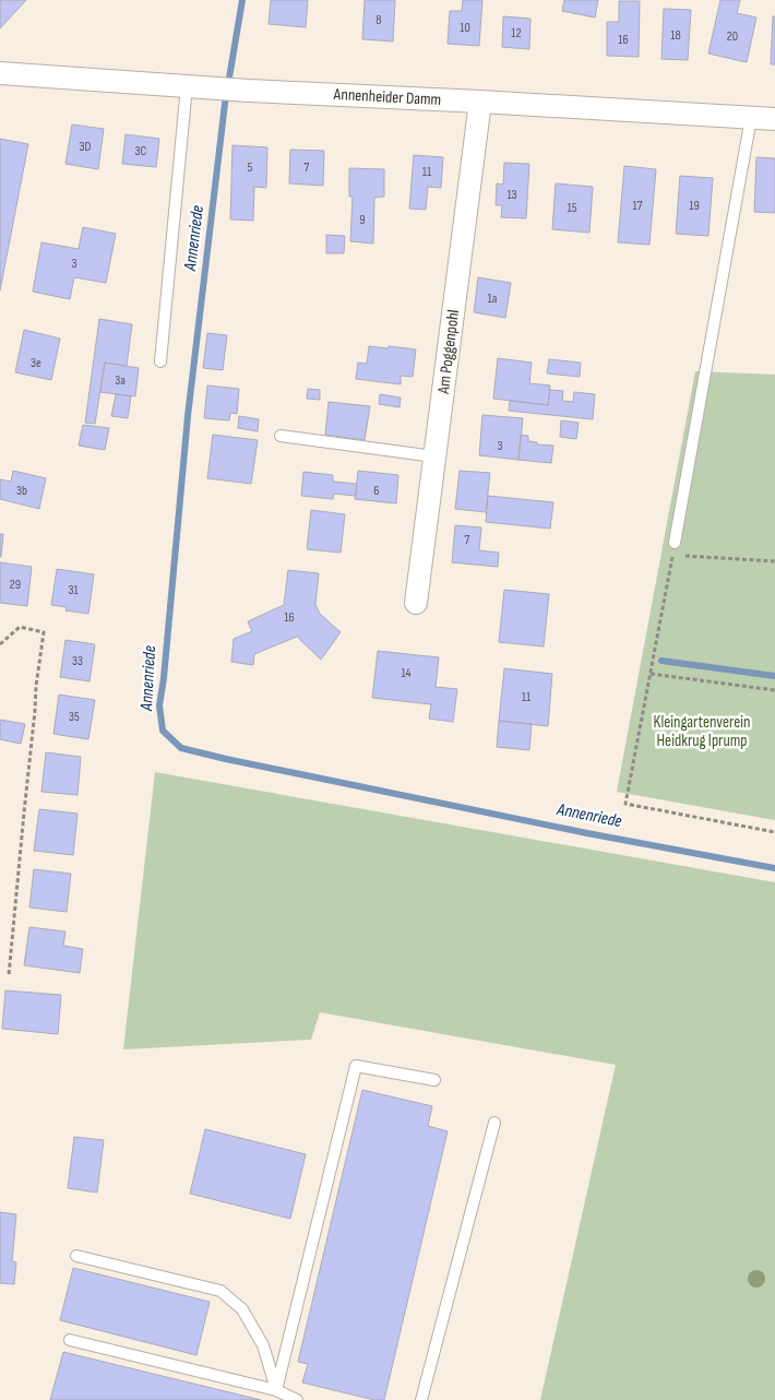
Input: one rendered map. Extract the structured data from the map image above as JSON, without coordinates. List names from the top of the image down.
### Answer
{
  "streets": {
    "street": ["Annenheider Damm", "Am Poggenpohl"]
  },
  "crossings": [
    ["Annenheider Damm", "Am Poggenpohl"]
  ],
  "water": ["Annenriede"],
  "parks": ["Kleingartenverein Heidkrug Iprump"],
  "house_numbers": [
    "8",
    "10",
    "12",
    "18",
    "20",
    "16",
    "3D",
    "3C",
    "5",
    "7",
    "11",
    "13",
    "17",
    "19",
    "15",
    "9",
    "3",
    "1a",
    "3e",
    "3a",
    "3",
    "3b",
    "6",
    "7",
    "29",
    "31",
    "16",
    "33",
    "14",
    "11",
    "35"
  ]
}
